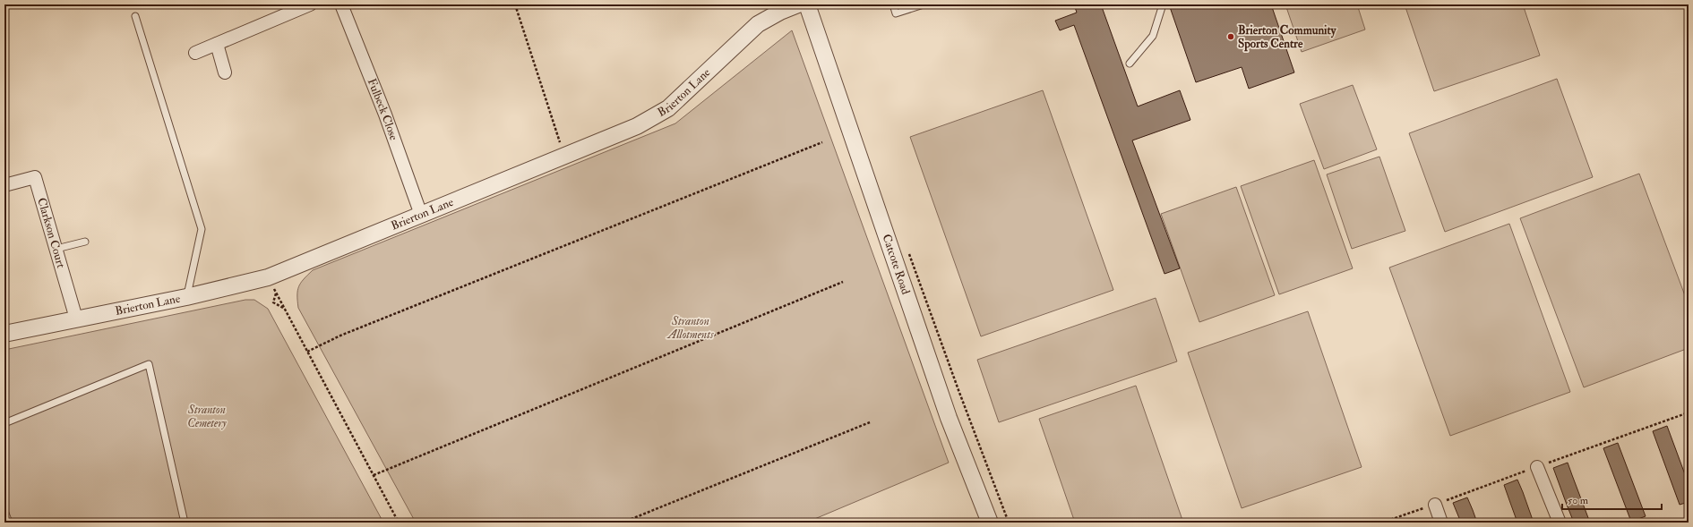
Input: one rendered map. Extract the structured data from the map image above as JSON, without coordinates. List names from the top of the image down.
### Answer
{
  "streets": {
    "street": [
      "Brierton Lane",
      "Fulbeck Close",
      "Clarkson Court",
      "Catcote Road"
    ]
  },
  "crossings": [
    ["Brierton Lane", "Fulbeck Close"],
    ["Brierton Lane", "Clarkson Court"]
  ],
  "parks": ["Stranton Allotments", "Stranton Cemetery"],
  "places": ["Brierton Community Sports Centre"],
  "scale_bar": "50 m"
}
